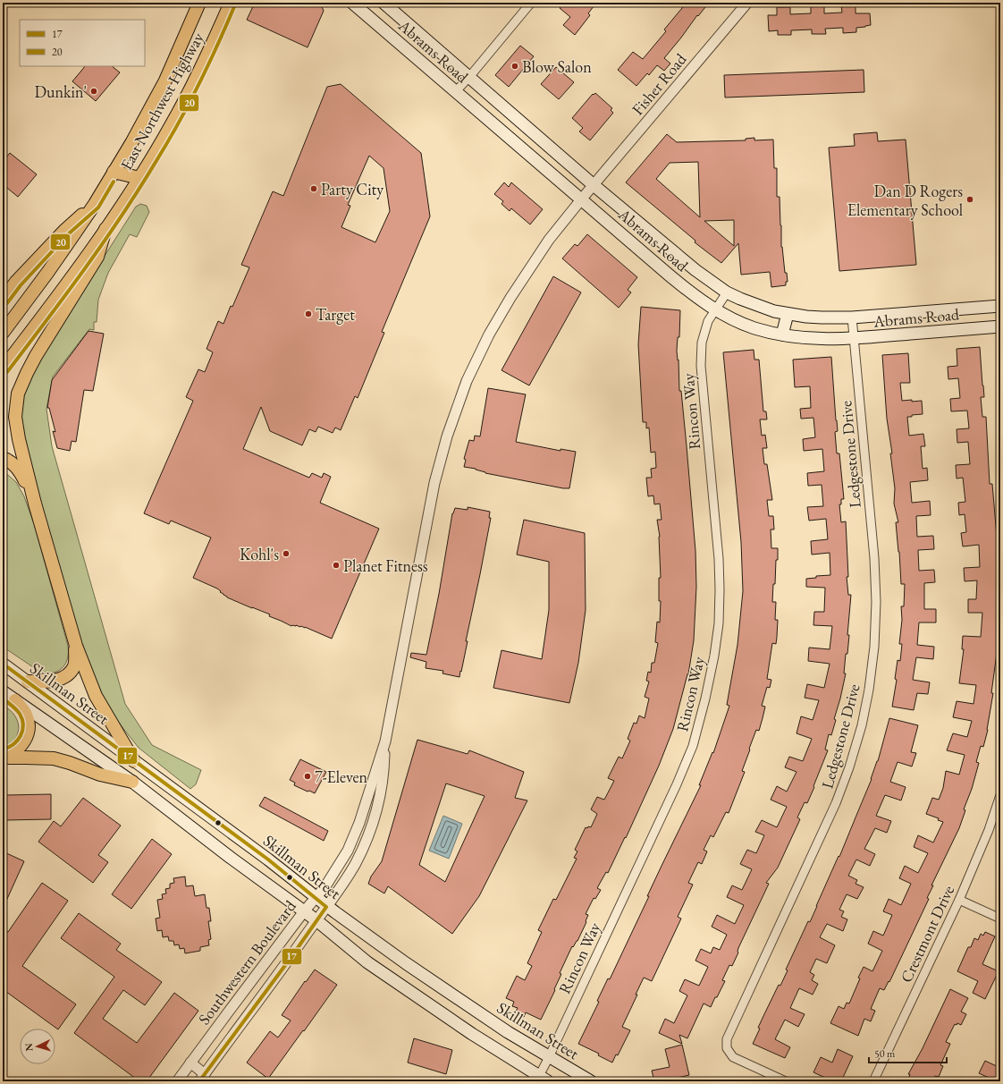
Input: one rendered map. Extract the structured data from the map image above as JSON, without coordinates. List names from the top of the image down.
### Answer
{
  "streets": {
    "main road": ["Abrams Road", "East Northwest Highway", "Skillman Street"],
    "street": [
      "Fisher Road",
      "Rincon Way",
      "Ledgestone Drive",
      "Crestmont Drive",
      "Southwestern Boulevard"
    ]
  },
  "crossings": [
    ["Abrams Road", "Fisher Road"],
    ["Abrams Road", "Rincon Way"],
    ["Abrams Road", "Ledgestone Drive"],
    ["Abrams Road", "Southwestern Boulevard"],
    ["Fisher Road", "Southwestern Boulevard"],
    ["Rincon Way", "Skillman Street"],
    ["Skillman Street", "Southwestern Boulevard"]
  ],
  "places": [
    "Blow Salon",
    "Dunkin'",
    "Party City",
    "Dan D Rogers Elementary School",
    "Target",
    "Kohl's",
    "Planet Fitness",
    "7-Eleven"
  ],
  "lines": ["transit line 20", "transit line 17"],
  "legend": ["17", "20"],
  "scale_bar": "50 m",
  "north": "left"
}
